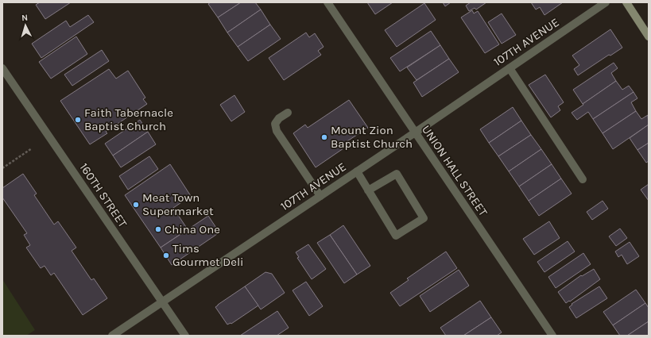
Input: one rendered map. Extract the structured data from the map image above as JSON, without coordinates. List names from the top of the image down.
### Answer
{
  "streets": {
    "street": ["107TH AVENUE", "UNION HALL STREET", "160TH STREET"]
  },
  "crossings": [
    ["107TH AVENUE", "UNION HALL STREET"],
    ["107TH AVENUE", "160TH STREET"]
  ],
  "places": [
    "Faith Tabernacle Baptist Church",
    "Mount Zion Baptist Church",
    "Meat Town Supermarket",
    "China One",
    "Tims Gourmet Deli"
  ],
  "north": "top"
}
